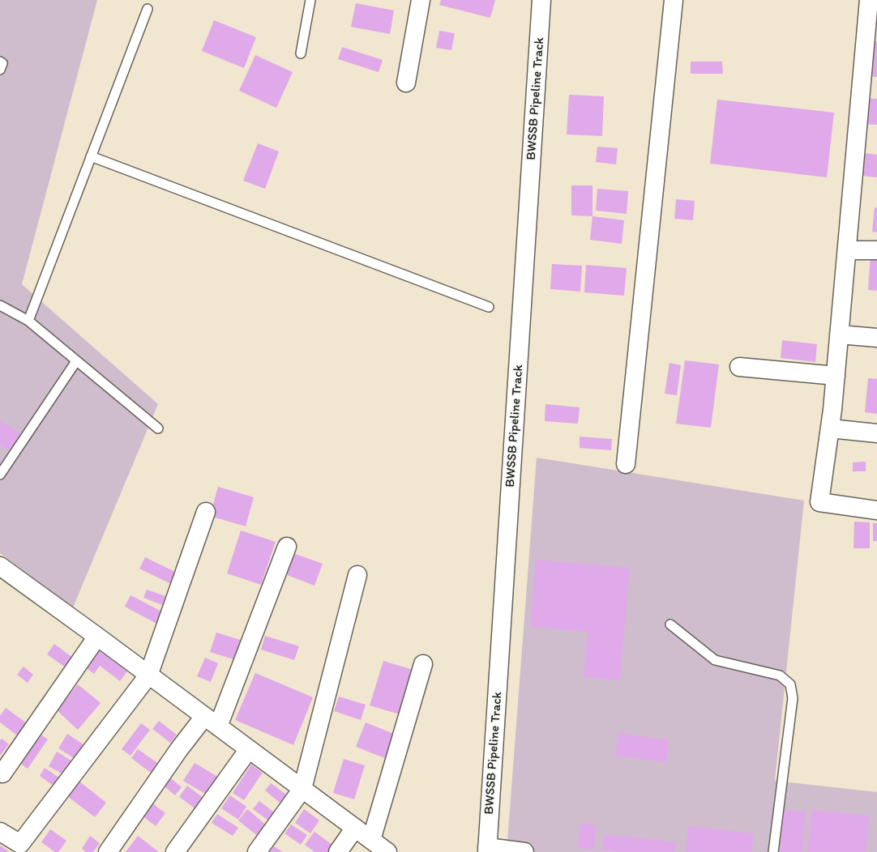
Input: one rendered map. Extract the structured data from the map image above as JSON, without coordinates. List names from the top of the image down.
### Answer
{
  "streets": {
    "street": ["BWSSB Pipeline Track"]
  }
}
